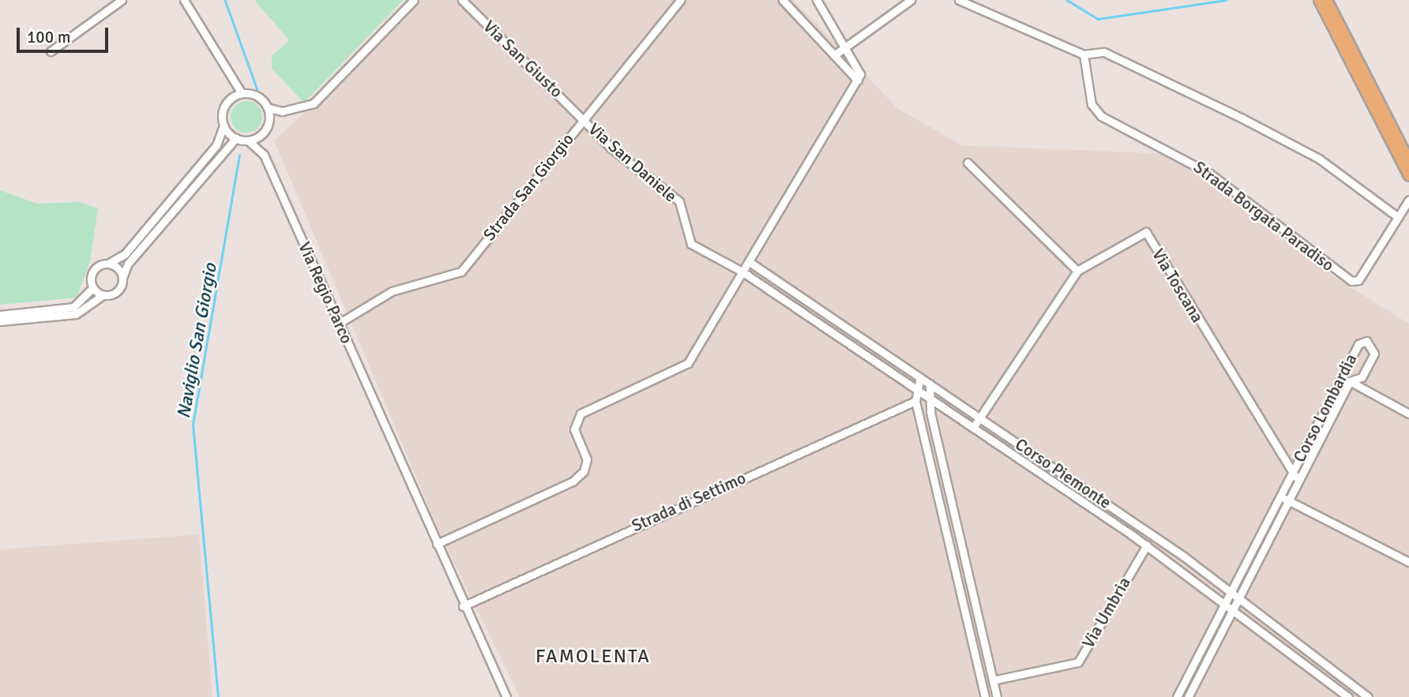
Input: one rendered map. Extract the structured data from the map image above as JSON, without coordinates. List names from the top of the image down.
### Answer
{
  "streets": {
    "street": [
      "Via San Giusto",
      "Via San Daniele",
      "Strada San Giorgio",
      "Strada Borgata Paradiso",
      "Via Toscana",
      "Via Regio Parco",
      "Corso Lombardia",
      "Corso Piemonte",
      "Strada di Settimo",
      "Via Umbria"
    ]
  },
  "crossings": [
    ["Via San Giusto", "Via San Daniele"],
    ["Via San Giusto", "Strada San Giorgio"],
    ["Via San Daniele", "Strada San Giorgio"],
    ["Via San Daniele", "Corso Piemonte"],
    ["Strada San Giorgio", "Via Regio Parco"],
    ["Via Toscana", "Corso Lombardia"],
    ["Via Toscana", "Corso Piemonte"],
    ["Corso Lombardia", "Corso Piemonte"],
    ["Corso Piemonte", "Via Umbria"]
  ],
  "districts": ["FAMOLENTA"],
  "water": ["Naviglio San Giorgio"],
  "scale_bar": "100 m"
}
